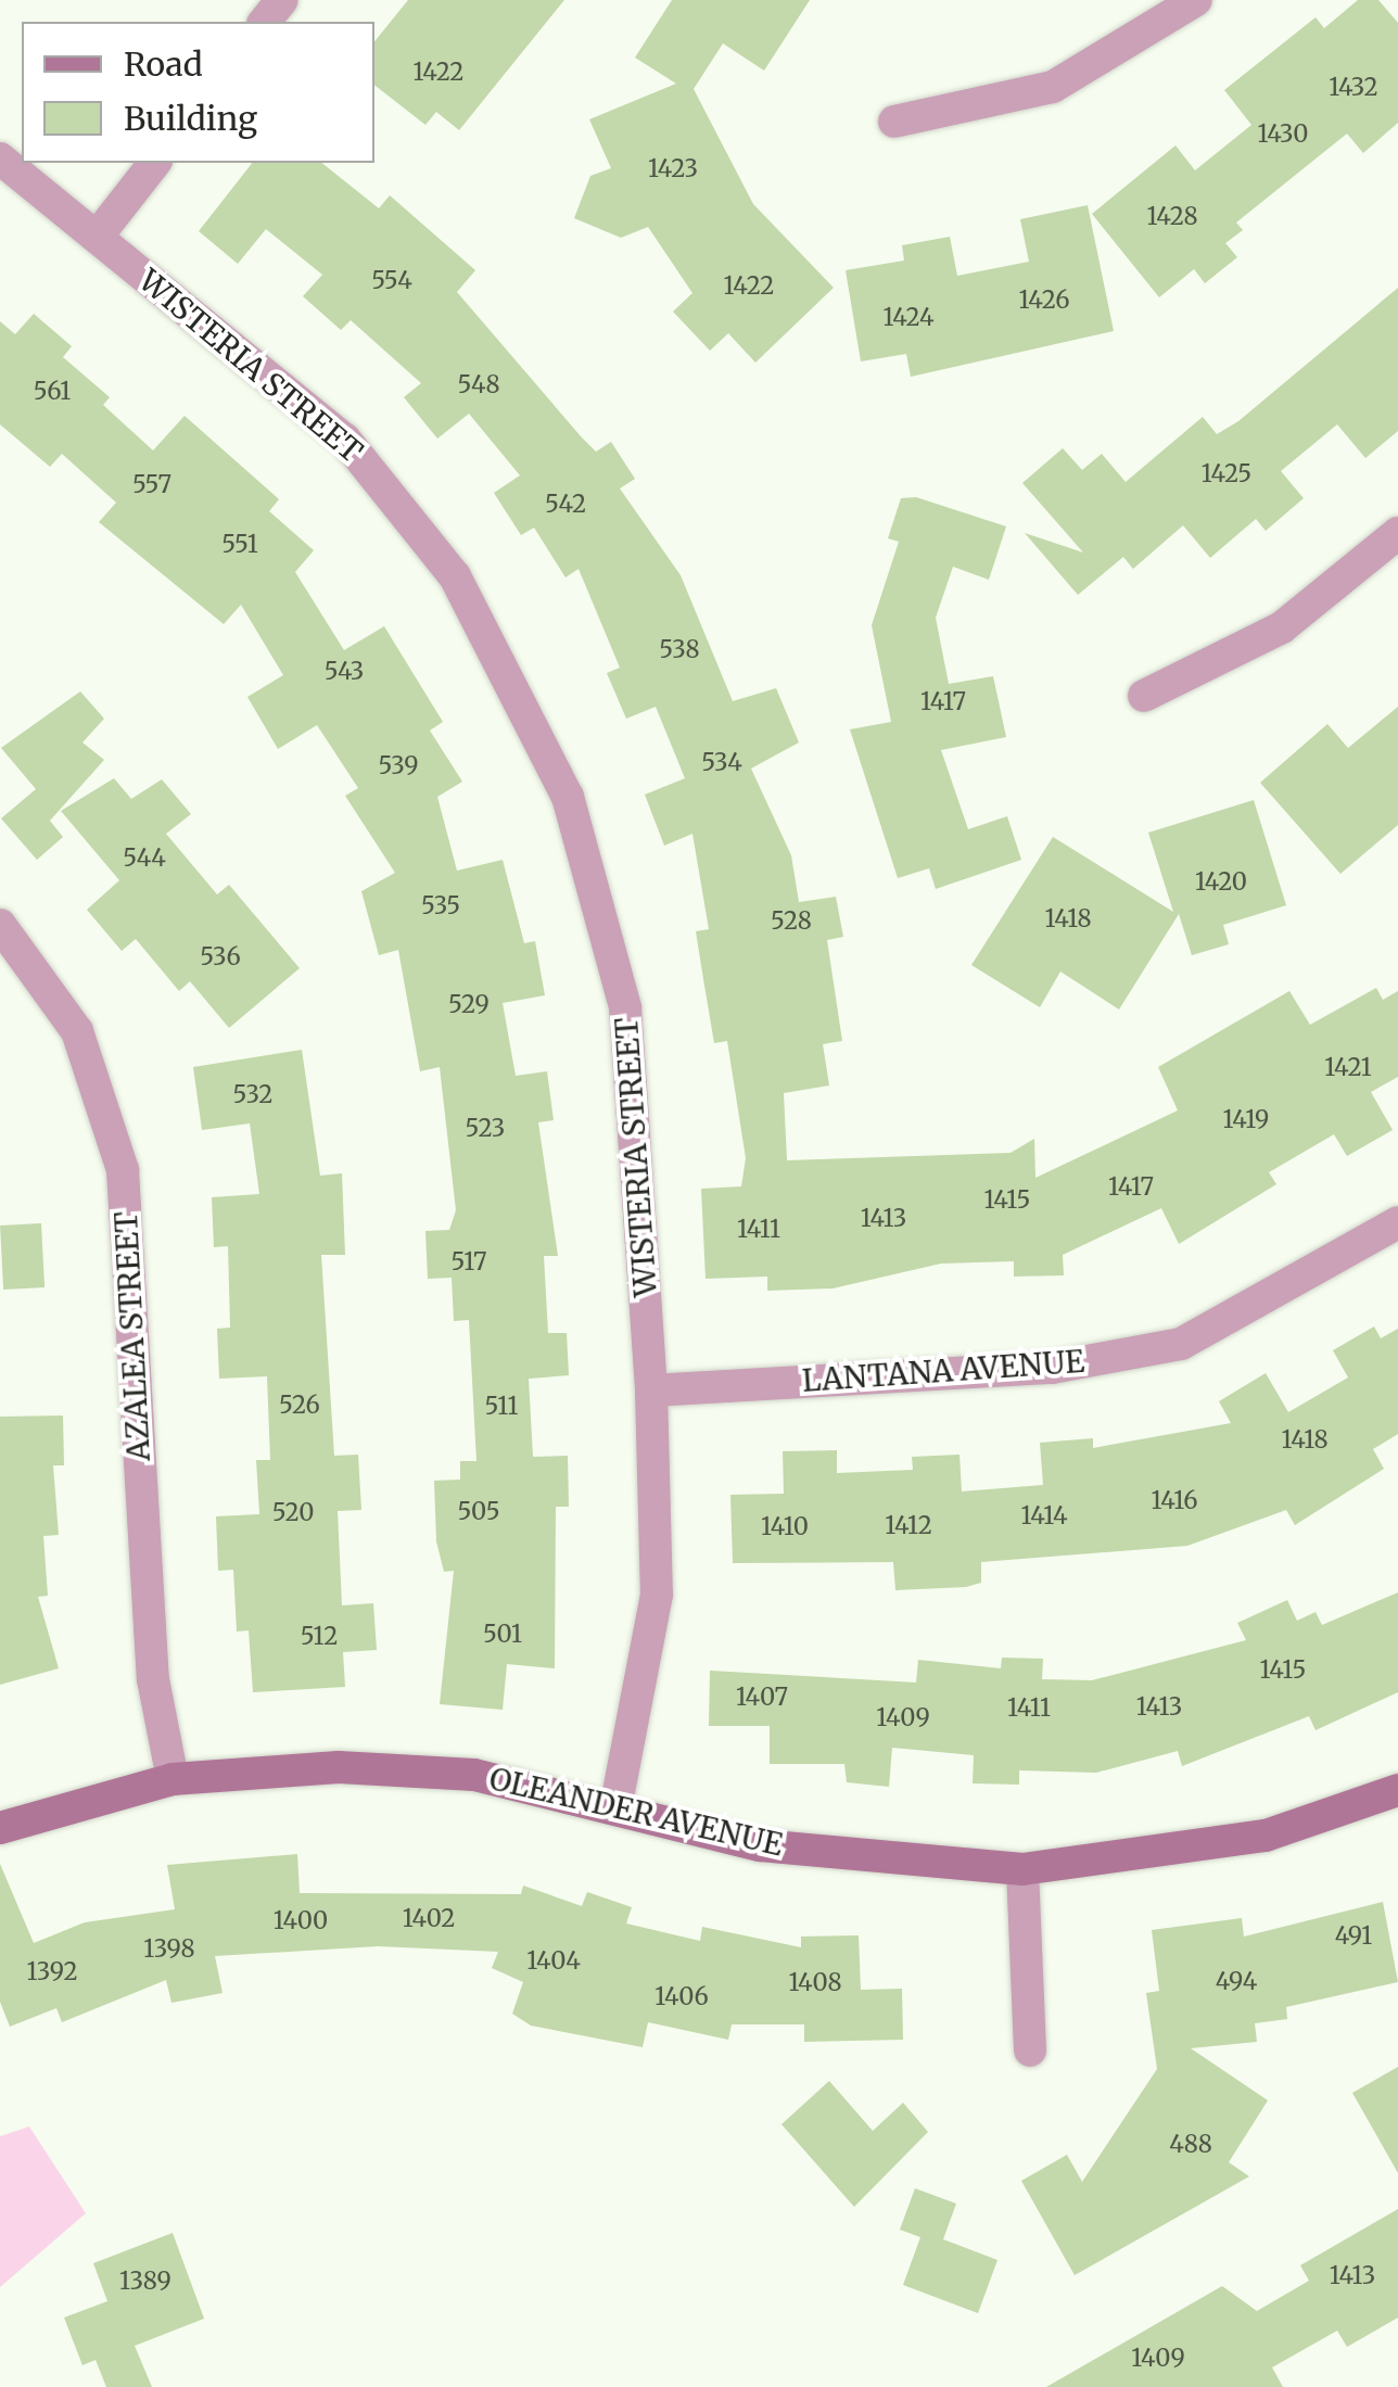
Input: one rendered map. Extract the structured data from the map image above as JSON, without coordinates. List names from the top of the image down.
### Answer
{
  "streets": {
    "street": [
      "WISTERIA STREET",
      "AZALEA STREET",
      "LANTANA AVENUE",
      "OLEANDER AVENUE"
    ]
  },
  "crossings": [
    ["WISTERIA STREET", "LANTANA AVENUE"],
    ["WISTERIA STREET", "OLEANDER AVENUE"],
    ["AZALEA STREET", "OLEANDER AVENUE"]
  ],
  "house_numbers": [
    "1422",
    "1432",
    "1430",
    "1423",
    "1428",
    "554",
    "1422",
    "1426",
    "1424",
    "548",
    "561",
    "1425",
    "557",
    "542",
    "551",
    "538",
    "543",
    "1417",
    "534",
    "539",
    "544",
    "1420",
    "535",
    "1418",
    "528",
    "536",
    "529",
    "1421",
    "532",
    "1419",
    "523",
    "1417",
    "1415",
    "1413",
    "1411",
    "517",
    "526",
    "511",
    "1418",
    "1416",
    "505",
    "520",
    "1414",
    "1412",
    "1410",
    "501",
    "512",
    "1415",
    "1407",
    "1413",
    "1411",
    "1409",
    "1402",
    "1400",
    "491",
    "1398",
    "1404",
    "1392",
    "494",
    "1408",
    "1406",
    "488",
    "1413",
    "1389",
    "1409"
  ],
  "legend": ["Road", "Building"]
}
